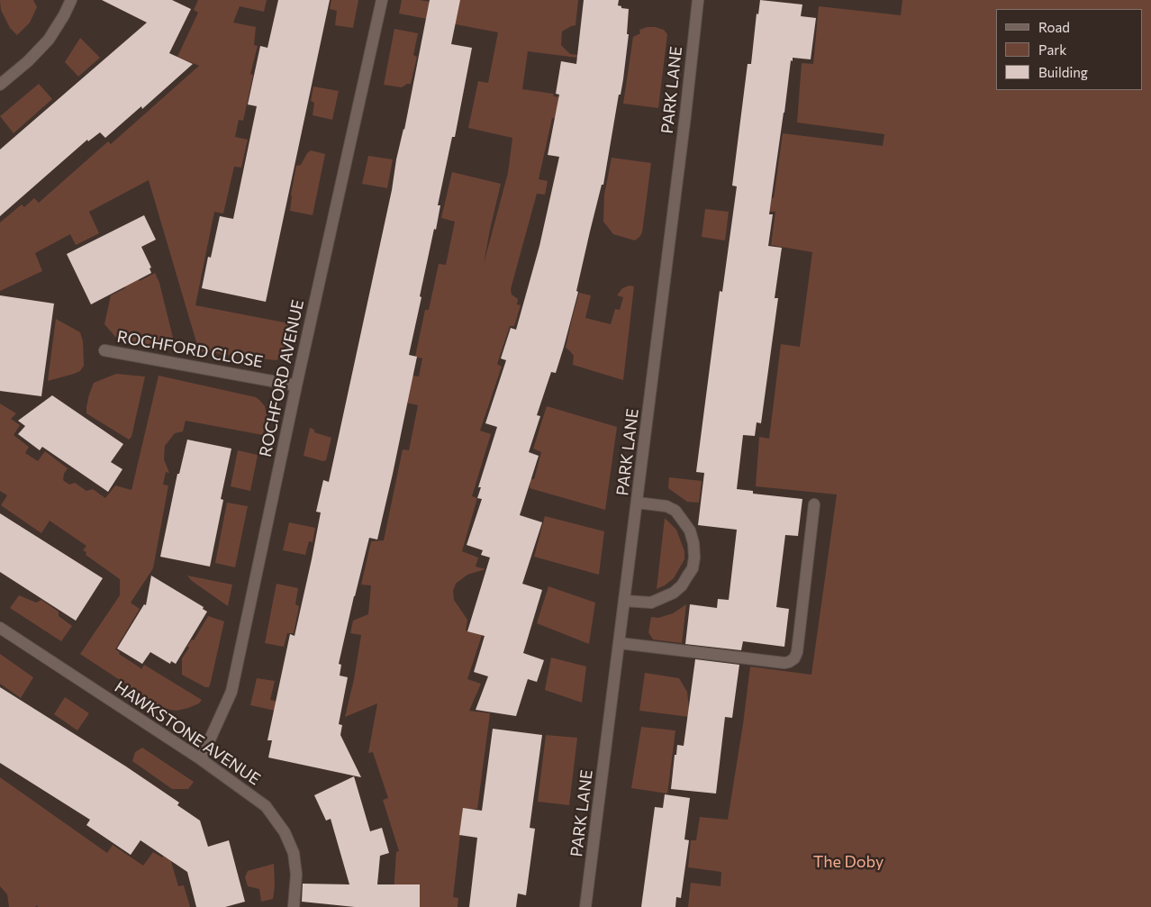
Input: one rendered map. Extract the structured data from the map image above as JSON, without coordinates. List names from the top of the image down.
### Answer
{
  "streets": {
    "street": [
      "PARK LANE",
      "ROCHFORD CLOSE",
      "ROCHFORD AVENUE",
      "HAWKSTONE AVENUE"
    ]
  },
  "crossings": [
    ["ROCHFORD CLOSE", "ROCHFORD AVENUE"],
    ["ROCHFORD AVENUE", "HAWKSTONE AVENUE"]
  ],
  "parks": ["The Doby"],
  "legend": ["Road", "Park", "Building"]
}
